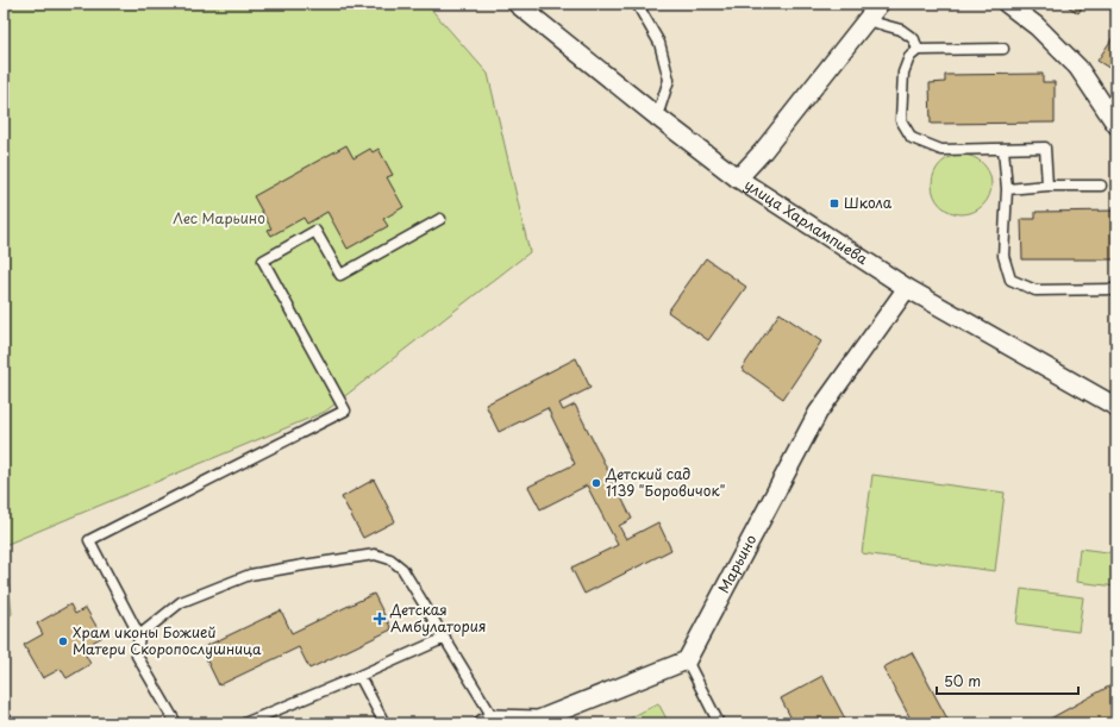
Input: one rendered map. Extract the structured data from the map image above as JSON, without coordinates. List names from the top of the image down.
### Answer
{
  "streets": {
    "street": ["улица Харлампиева", "Марьино"]
  },
  "crossings": [
    ["улица Харлампиева", "Марьино"]
  ],
  "parks": ["Лес Марьино"],
  "places": {
    "transit": ["Школа"],
    "other": ["Детский сад 1139 \"Боровичок\"", "Храм иконы Божией Матери Скоропослушница"],
    "health": ["Детская Амбулатория"]
  },
  "scale_bar": "50 m"
}
